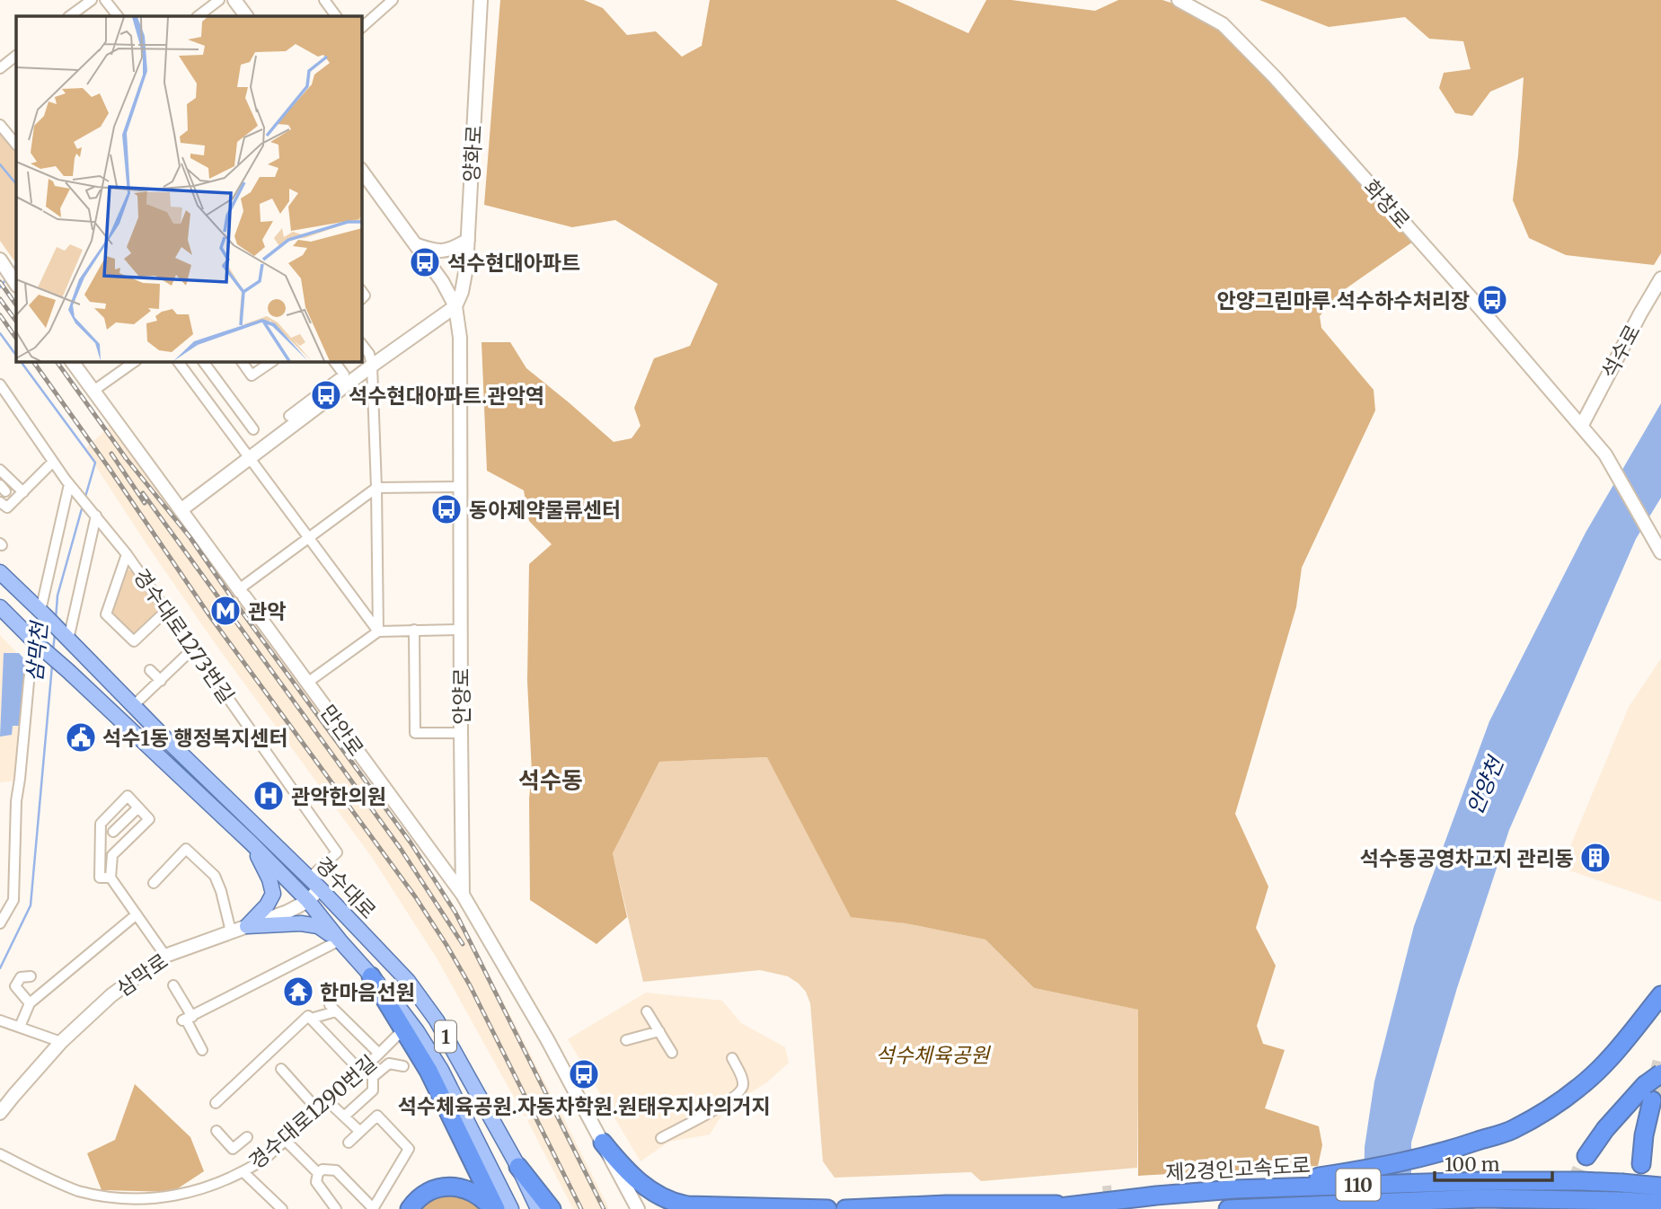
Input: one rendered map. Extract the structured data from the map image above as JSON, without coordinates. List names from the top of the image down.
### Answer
{
  "streets": {
    "highway": ["제2경인고속도로", "110"],
    "main road": ["경수대로", "1"],
    "street": [
      "양화로",
      "화창로",
      "석수로",
      "경수대로1273번길",
      "안양로",
      "만안로",
      "삼막로",
      "경수대로1290번길"
    ]
  },
  "crossings": [
    ["양화로", "안양로"],
    ["화창로", "석수로"],
    ["경수대로1273번길", "경수대로"],
    ["경수대로1273번길", "삼막로"],
    ["안양로", "만안로"],
    ["경수대로", "삼막로"],
    ["경수대로", "1"]
  ],
  "districts": ["석수동"],
  "water": ["삼막천", "안양천"],
  "parks": ["석수체육공원"],
  "places": {
    "bus stop": [
      "석수현대아파트",
      "안양그린마루.석수하수처리장",
      "석수현대아파트.관악역",
      "동아제약물류센터",
      "석수체육공원.자동차학원.원태우지사의거지"
    ],
    "metro station": ["관악"],
    "public building": ["석수1동 행정복지센터"],
    "hospital": ["관악한의원"],
    "building": ["석수동공영차고지 관리동"],
    "temple": ["한마음선원"]
  },
  "scale_bar": "100 m"
}
